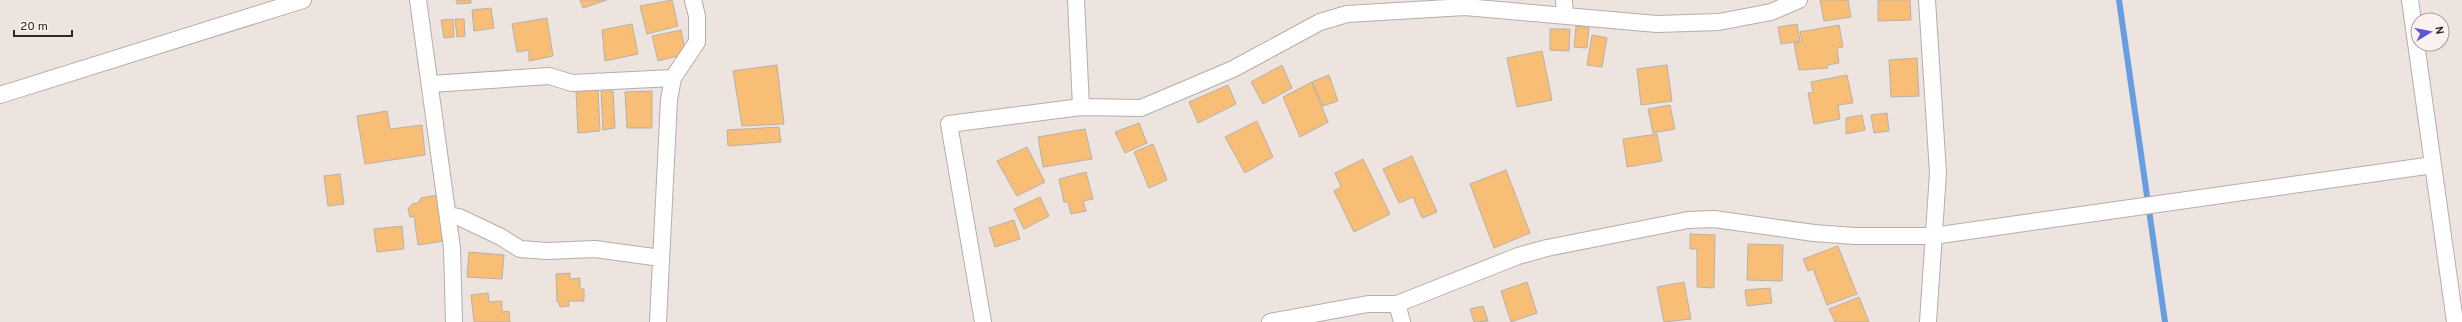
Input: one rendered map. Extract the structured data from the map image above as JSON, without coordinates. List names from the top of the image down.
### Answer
{
  "scale_bar": "20 m",
  "north": "right"
}
